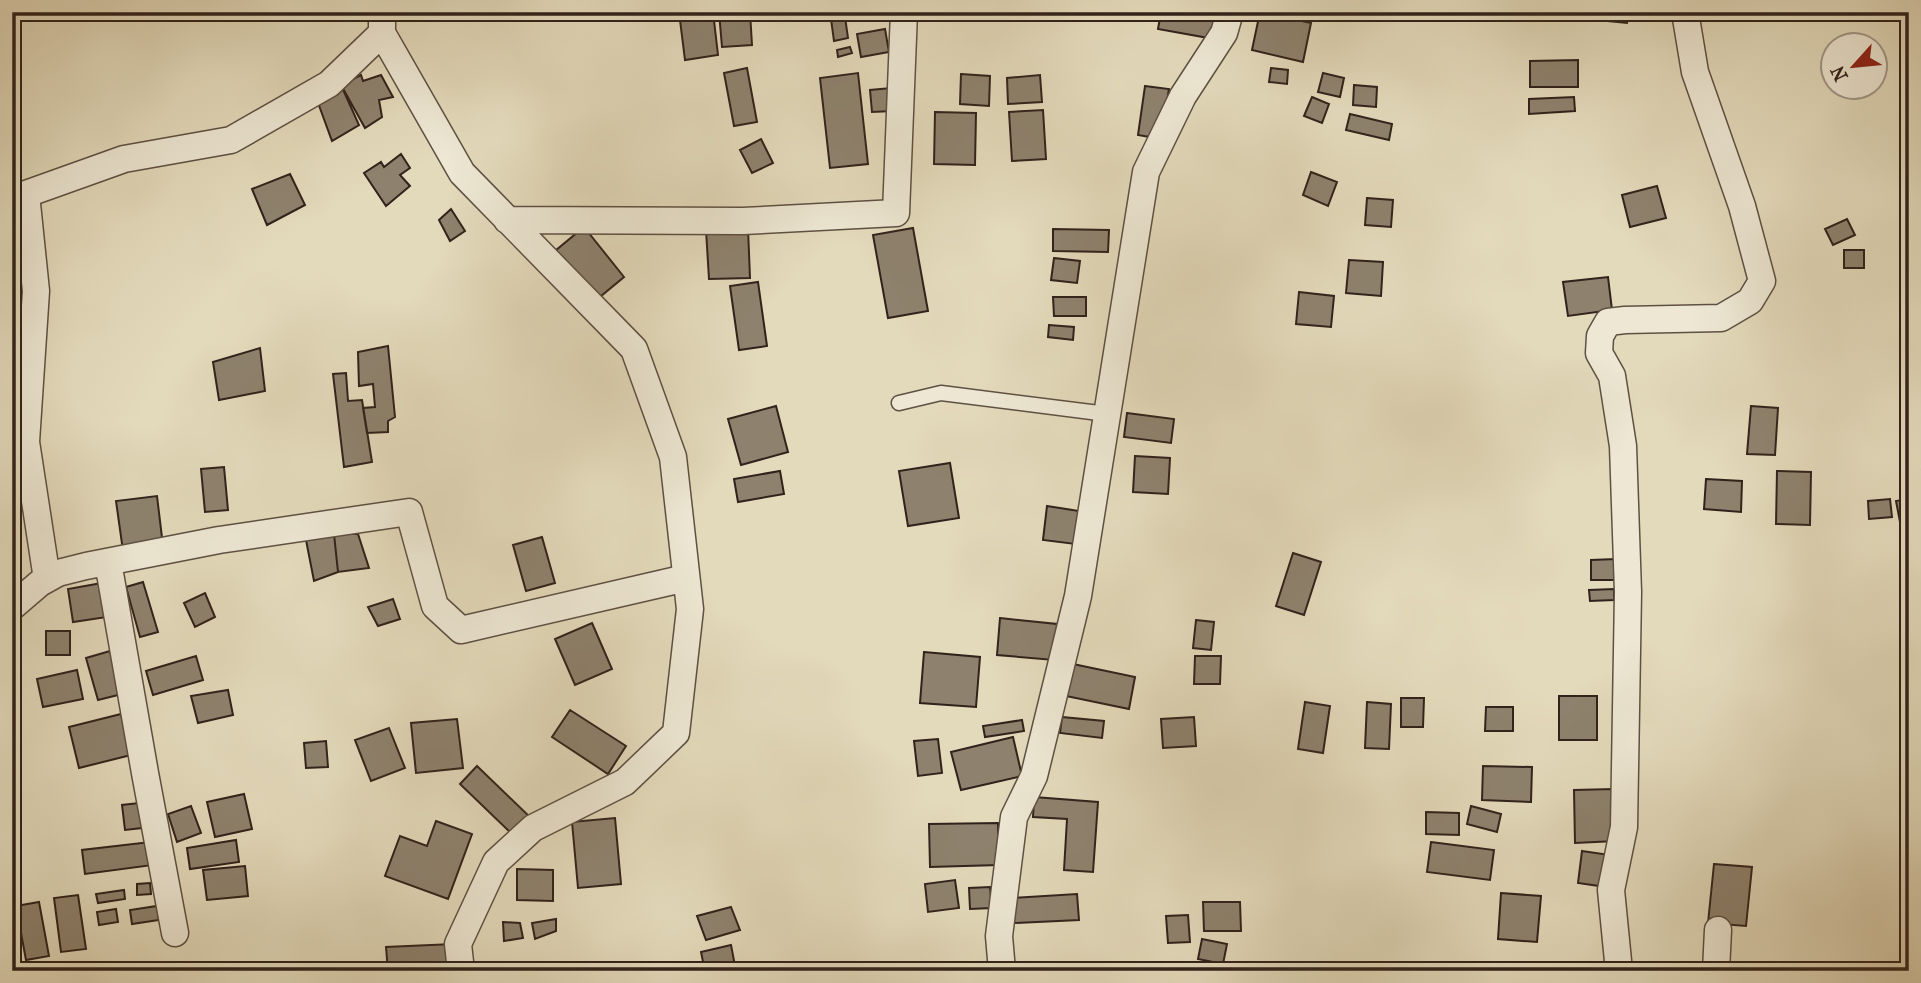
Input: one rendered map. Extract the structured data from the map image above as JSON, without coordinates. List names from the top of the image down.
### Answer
{
  "north": "bottom left"
}
